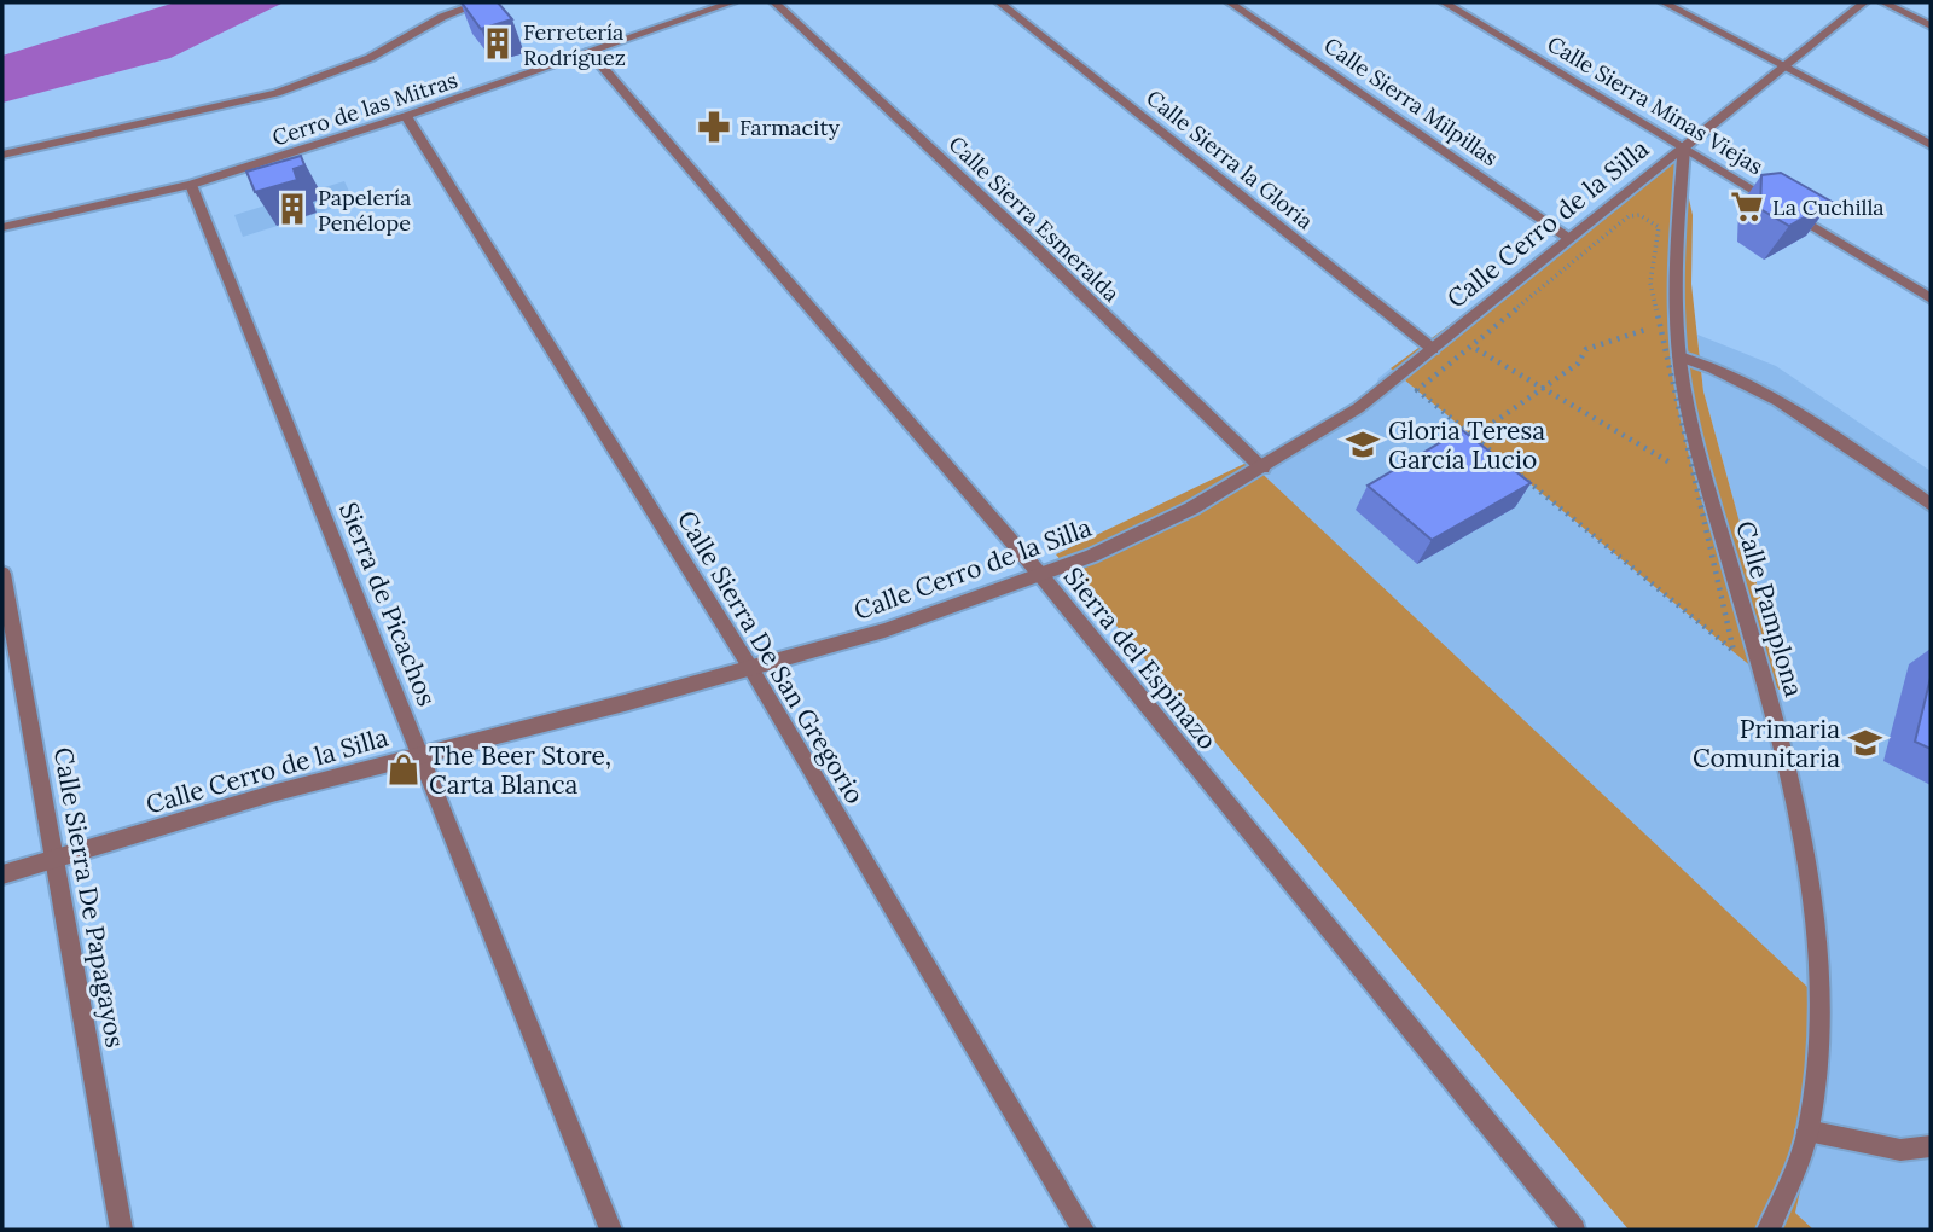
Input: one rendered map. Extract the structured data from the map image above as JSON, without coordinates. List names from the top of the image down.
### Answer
{
  "streets": {
    "street": [
      "Calle Sierra Milpillas",
      "Calle Sierra Minas Viejas",
      "Cerro de las Mitras",
      "Calle Sierra la Gloria",
      "Calle Sierra Esmeralda",
      "Calle Cerro de la Silla",
      "Sierra de Picachos",
      "Calle Pamplona",
      "Calle Sierra De San Gregorio",
      "Sierra del Espinazo",
      "Calle Sierra De Papagayos"
    ]
  },
  "crossings": [
    ["Calle Sierra Milpillas", "Calle Cerro de la Silla"],
    ["Calle Sierra Minas Viejas", "Calle Cerro de la Silla"],
    ["Calle Sierra Minas Viejas", "Calle Pamplona"],
    ["Cerro de las Mitras", "Sierra de Picachos"],
    ["Cerro de las Mitras", "Calle Sierra De San Gregorio"],
    ["Cerro de las Mitras", "Sierra del Espinazo"],
    ["Calle Sierra la Gloria", "Calle Cerro de la Silla"],
    ["Calle Sierra Esmeralda", "Calle Cerro de la Silla"],
    ["Calle Cerro de la Silla", "Sierra de Picachos"],
    ["Calle Cerro de la Silla", "Calle Pamplona"],
    ["Calle Cerro de la Silla", "Calle Sierra De San Gregorio"],
    ["Calle Cerro de la Silla", "Sierra del Espinazo"],
    ["Calle Cerro de la Silla", "Calle Sierra De Papagayos"]
  ],
  "places": {
    "building": ["Ferretería Rodríguez", "Papelería Penélope"],
    "pharmacy": ["Farmacity"],
    "supermarket": ["La Cuchilla"],
    "school or university": ["Gloria Teresa García Lucio", "Primaria Comunitaria"],
    "shop": ["The Beer Store, Carta Blanca"]
  }
}
